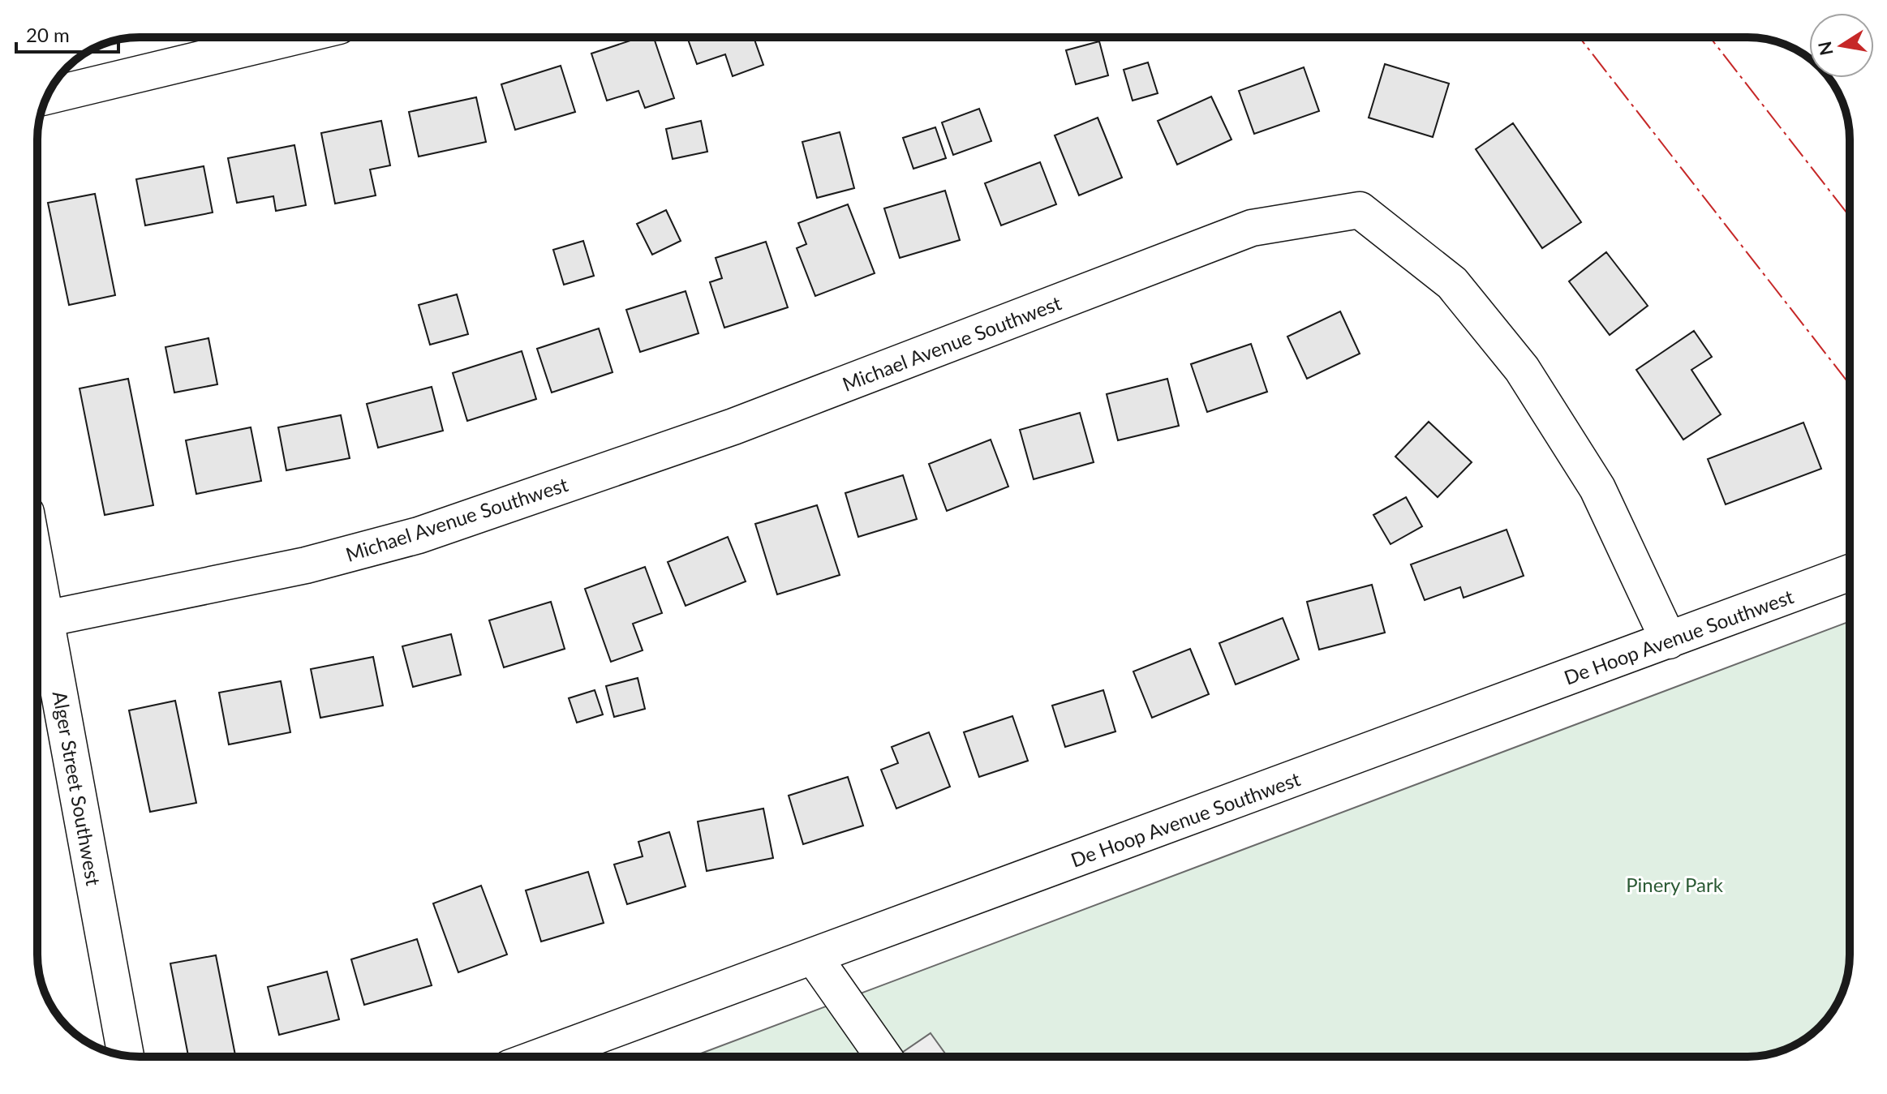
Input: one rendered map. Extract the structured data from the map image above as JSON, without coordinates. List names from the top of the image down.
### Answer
{
  "streets": {
    "street": ["Michael Avenue Southwest", "De Hoop Avenue Southwest", "Alger Street Southwest"]
  },
  "crossings": [
    ["Michael Avenue Southwest", "De Hoop Avenue Southwest"]
  ],
  "parks": ["Pinery Park"],
  "scale_bar": "20 m",
  "north": "left"
}
